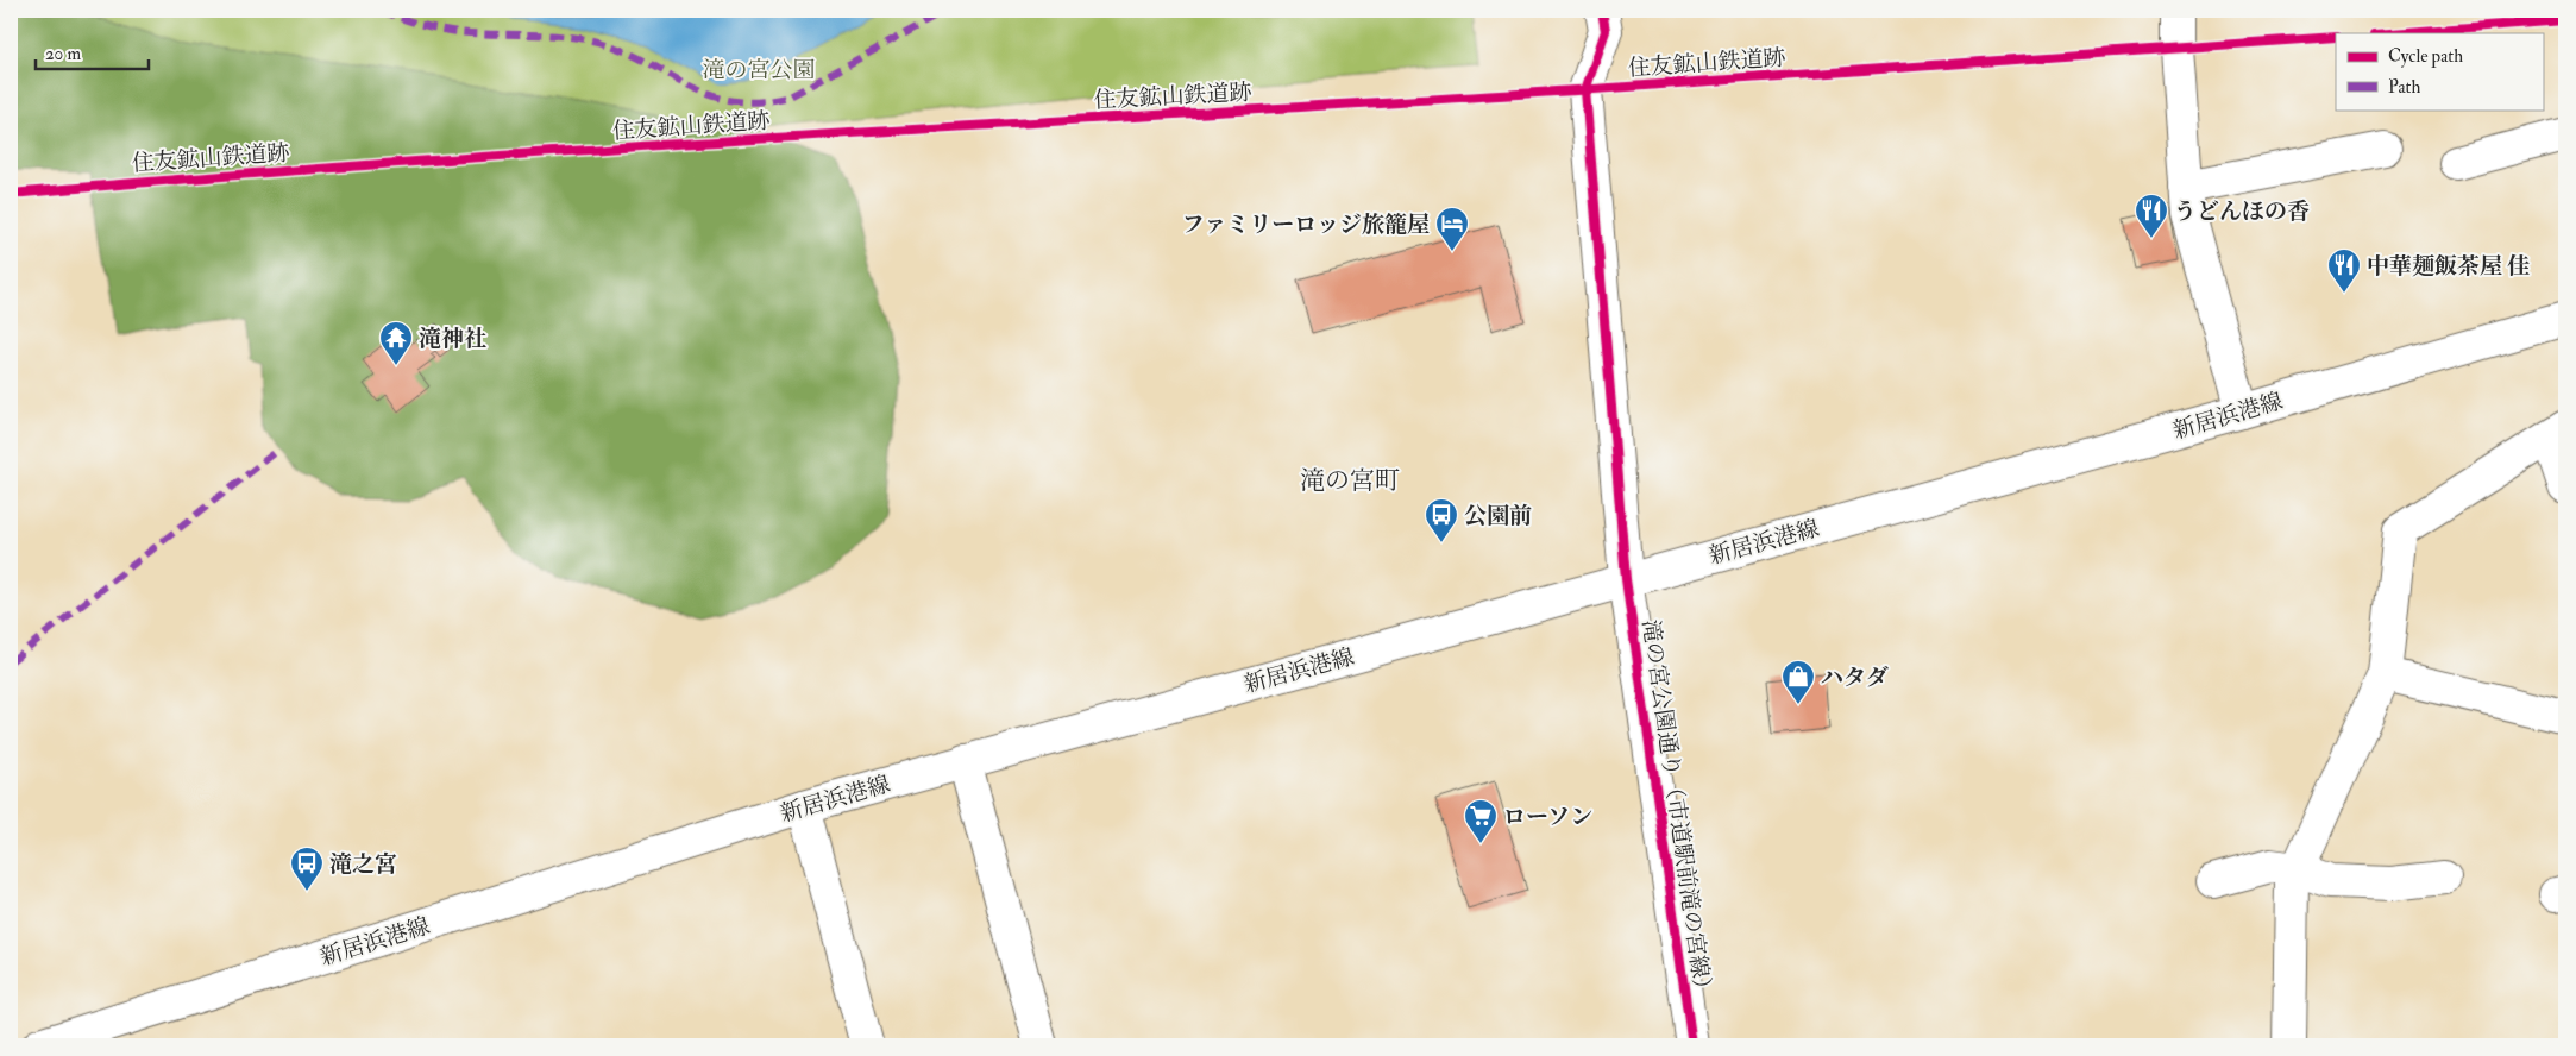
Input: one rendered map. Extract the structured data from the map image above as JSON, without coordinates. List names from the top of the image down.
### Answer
{
  "streets": {
    "street": ["新居浜港線", "滝の宮公園通り（市道駅前滝の宮線）"],
    "cycle path": ["住友鉱山鉄道跡"]
  },
  "crossings": [
    ["住友鉱山鉄道跡", "滝の宮公園通り（市道駅前滝の宮線）"],
    ["新居浜港線", "滝の宮公園通り（市道駅前滝の宮線）"]
  ],
  "districts": ["滝の宮町"],
  "parks": ["滝の宮公園"],
  "places": {
    "restaurant": ["うどんほの香", "中華麺飯茶屋 佳"],
    "hotel": ["ファミリーロッジ旅籠屋"],
    "temple": ["滝神社"],
    "bus stop": ["公園前", "滝之宮"],
    "shop": ["ハタダ"],
    "supermarket": ["ローソン"]
  },
  "legend": ["Cycle path", "Path"],
  "scale_bar": "20 m"
}
